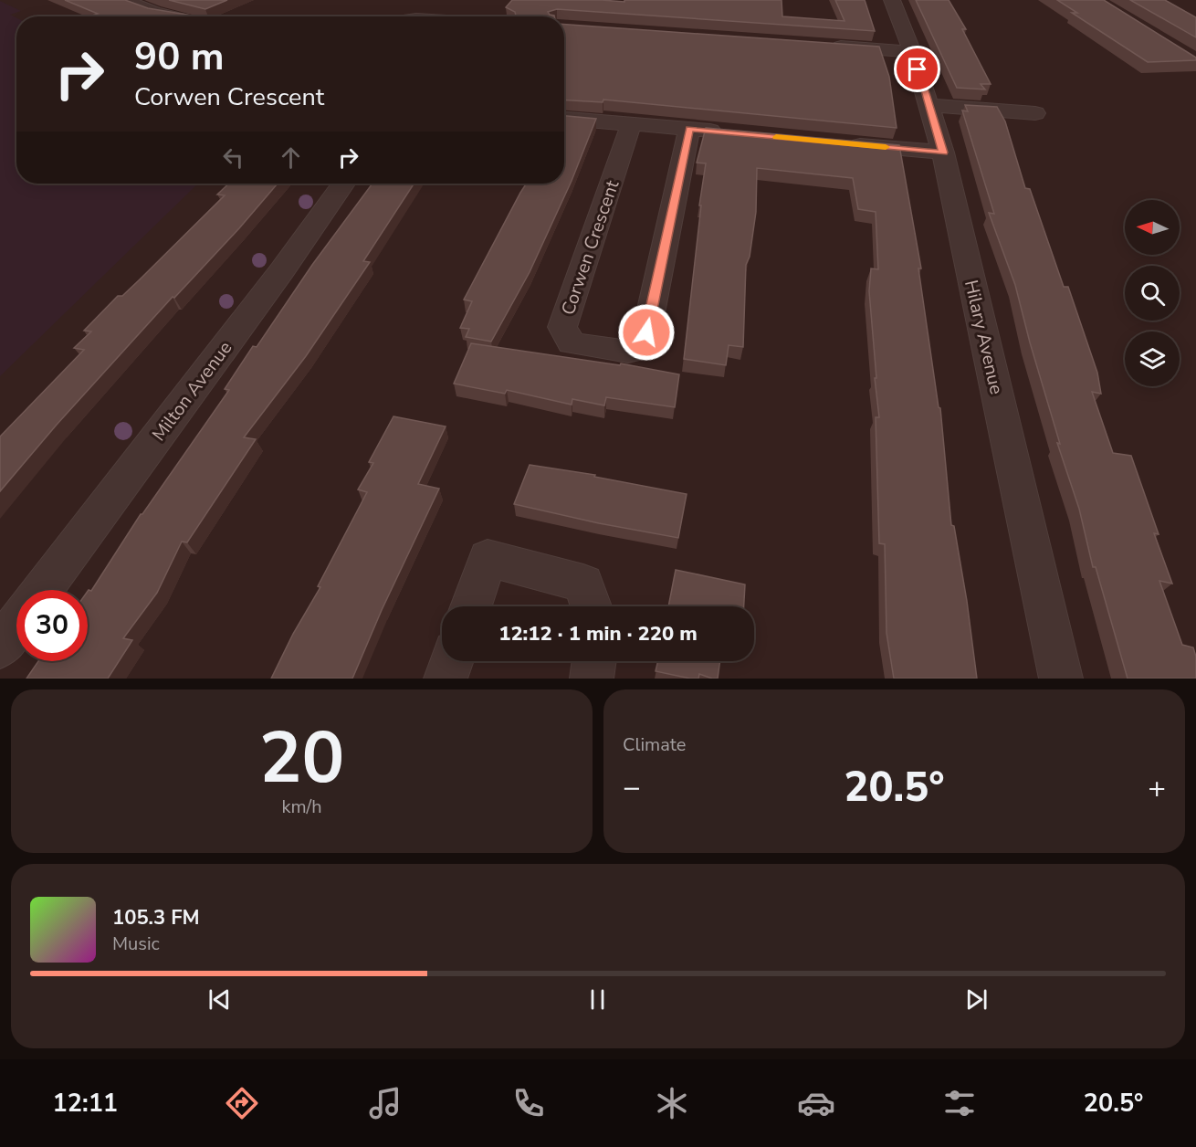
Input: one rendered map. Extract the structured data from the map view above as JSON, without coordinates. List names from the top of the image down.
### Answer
{
  "streets": {
    "street": ["Corwen Crescent", "Hilary Avenue", "Milton Avenue"]
  },
  "north": "left",
  "page": {
    "turn": ["90 m", "Corwen Crescent"],
    "limit": "30",
    "trip": "12:12 · 1 min · 220 m",
    "tile": [
      ["20", "km/h"],
      "Climate"
    ],
    "heat": ["−", "20.5°", "+"],
    "song": ["105.3 FM", "Music"],
    "tabs": ["12:11", "20.5°"]
  }
}
